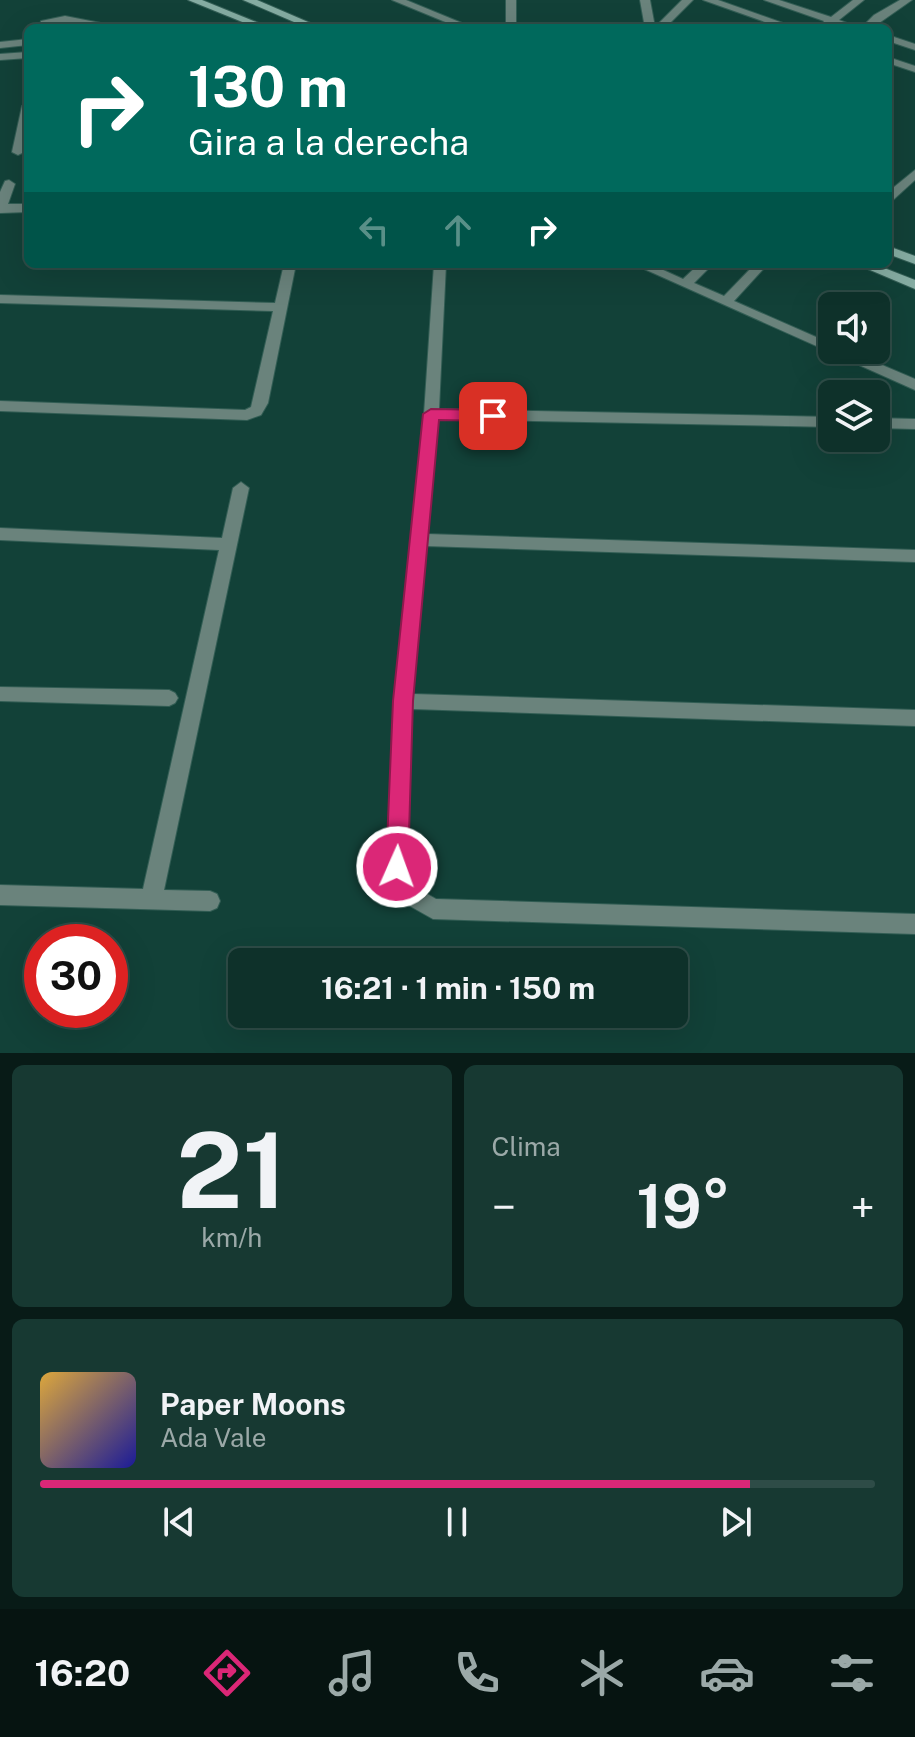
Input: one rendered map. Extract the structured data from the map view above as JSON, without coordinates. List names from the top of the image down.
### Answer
{
  "page": {
    "turn": ["130 m", "Gira a la derecha"],
    "limit": "30",
    "trip": "16:21 · 1 min · 150 m",
    "tile": [
      ["21", "km/h"],
      "Clima"
    ],
    "heat": ["−", "19°", "+"],
    "song": ["Paper Moons", "Ada Vale"],
    "tabs": "16:20"
  }
}
